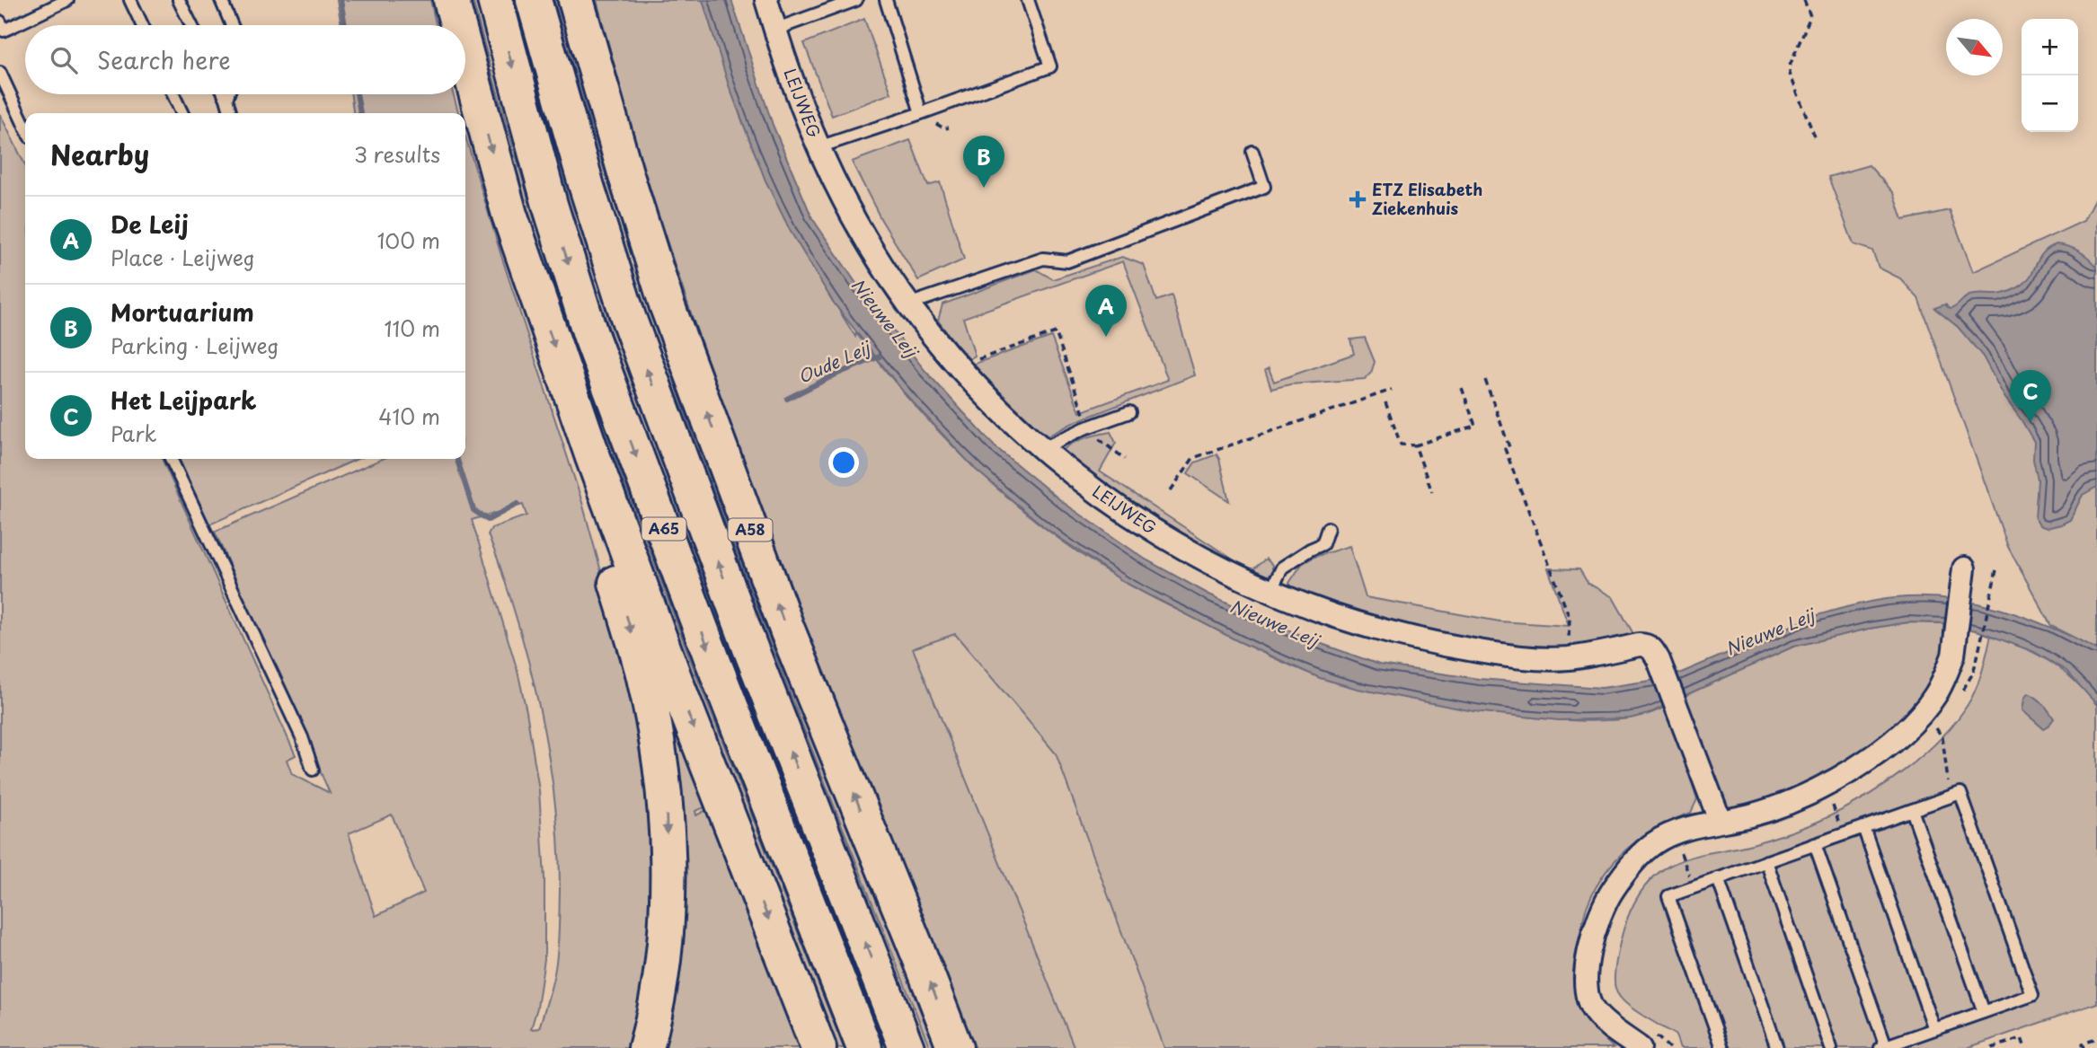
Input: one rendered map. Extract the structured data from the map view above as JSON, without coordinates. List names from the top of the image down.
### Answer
{
  "streets": {
    "highway": ["A65", "A58"],
    "street": ["LEIJWEG"]
  },
  "water": ["Nieuwe Leij", "Oude Leij"],
  "places": {
    "health": ["ETZ Elisabeth Ziekenhuis"]
  },
  "north": "bottom right",
  "page": {
    "map_buttons": ["+", "−"],
    "search": "Search here",
    "heading": ["Nearby", "3 results"],
    "pins": ["B", "A", "C"],
    "list": [
      {
        "mark": "A",
        "name": "De Leij",
        "note": "Place · Leijweg",
        "value": "100 m"
      },
      {
        "mark": "B",
        "name": "Mortuarium",
        "note": "Parking · Leijweg",
        "value": "110 m"
      },
      {
        "mark": "C",
        "name": "Het Leijpark",
        "note": "Park",
        "value": "410 m"
      }
    ]
  }
}
